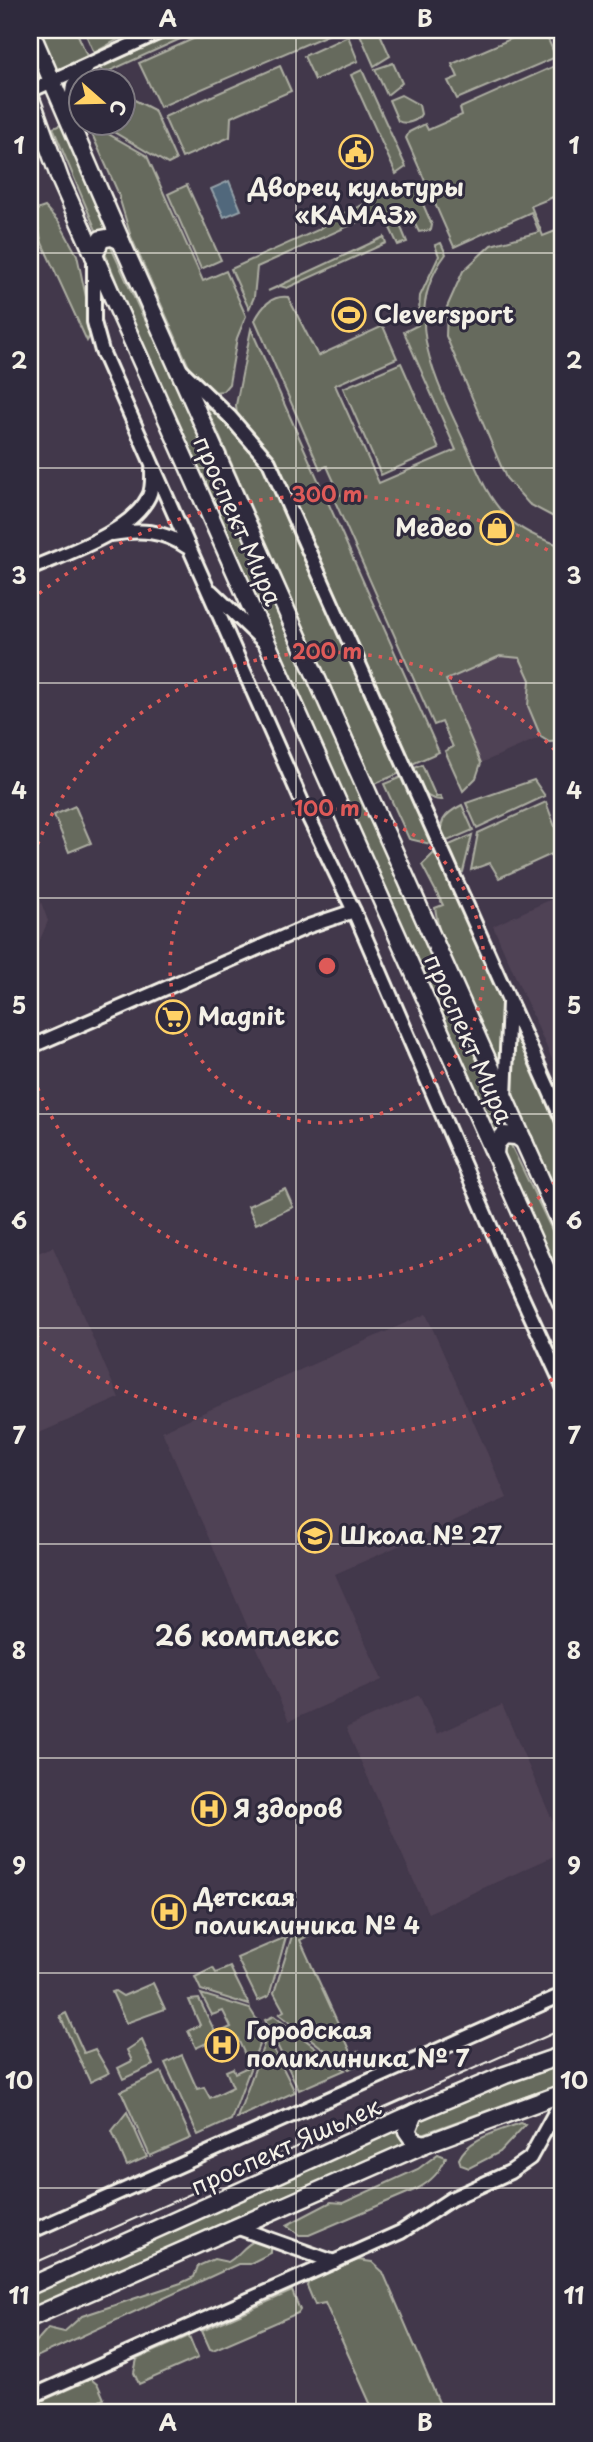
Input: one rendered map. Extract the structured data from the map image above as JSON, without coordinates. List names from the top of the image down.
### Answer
{
  "streets": {
    "main road": ["проспект Мира", "проспект Яшьлек"]
  },
  "districts": ["26 комплекс"],
  "places": {
    "public building": ["Дворец культуры «КАМАЗ»"],
    "sports": ["Cleversport"],
    "shop": ["Медео"],
    "supermarket": ["Magnit"],
    "school or university": ["Школа № 27"],
    "hospital": ["Я здоров", "Детская поликлиника № 4", "Городская поликлиника № 7"]
  },
  "north": "right",
  "grid": {
    "columns": ["A", "B"],
    "rows": [
      "1",
      "2",
      "3",
      "4",
      "5",
      "6",
      "7",
      "8",
      "9",
      "10",
      "11"
    ]
  },
  "rings": ["300 m", "200 m", "100 m"]
}
